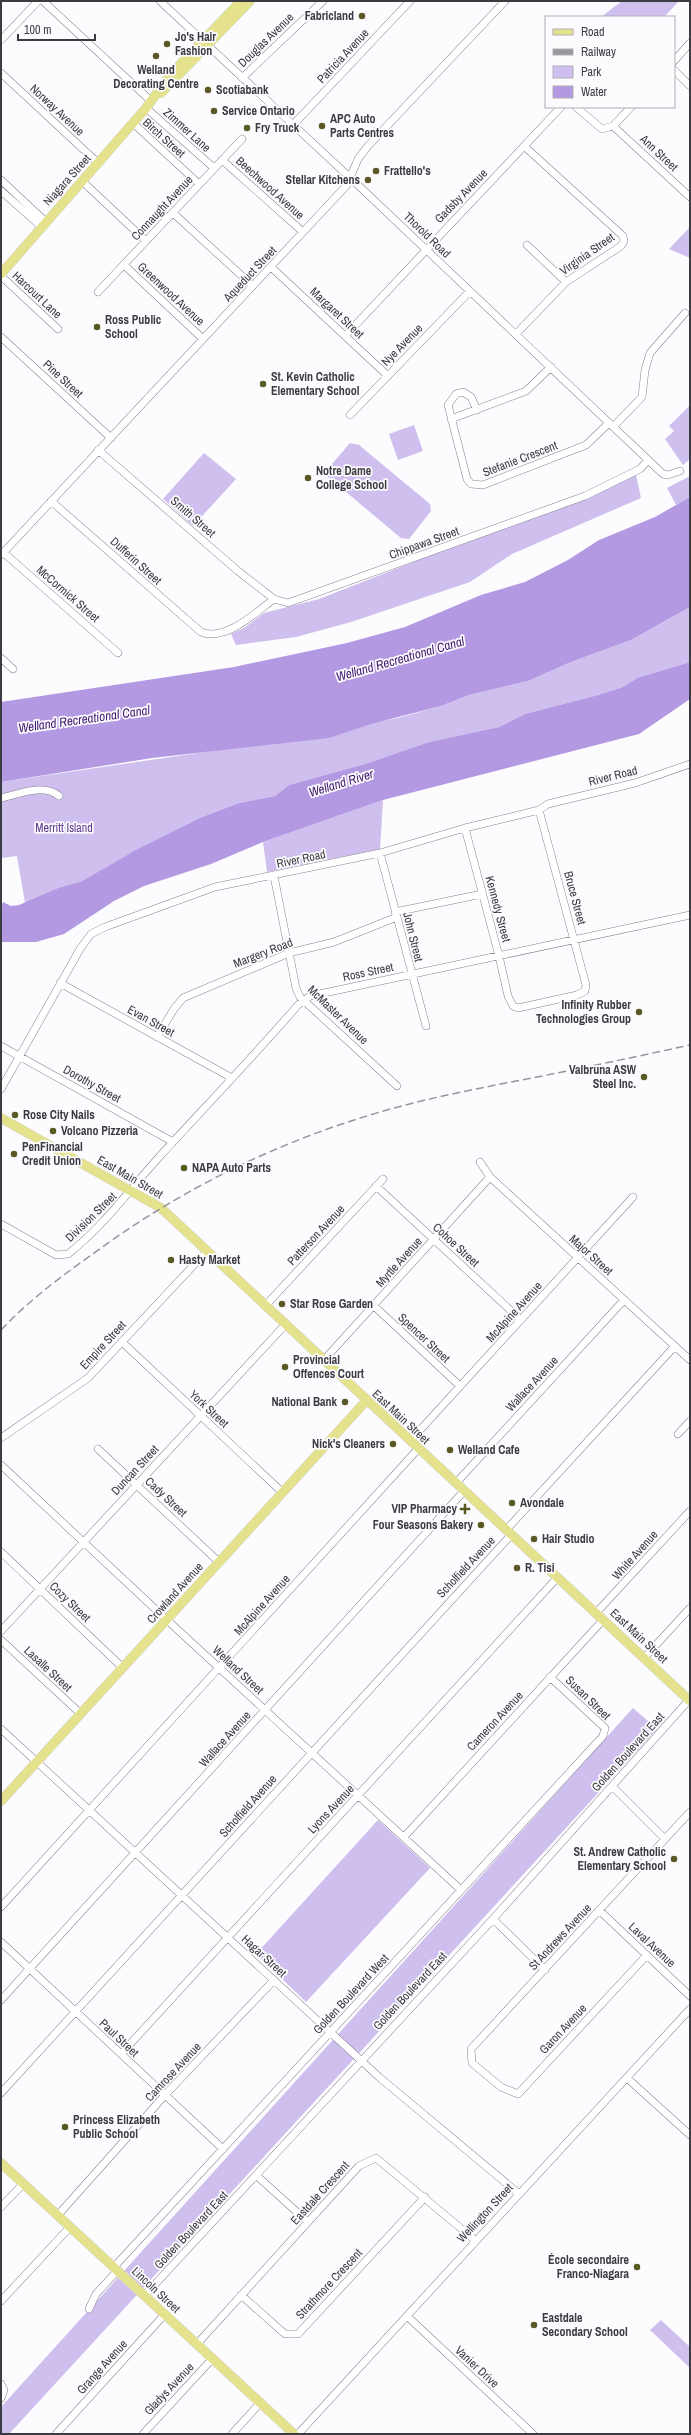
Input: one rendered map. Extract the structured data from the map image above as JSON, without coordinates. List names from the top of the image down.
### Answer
{
  "streets": {
    "main road": [
      "Niagara Street",
      "East Main Street",
      "Crowland Avenue",
      "Lincoln Street"
    ],
    "street": [
      "Douglas Avenue",
      "Patricia Avenue",
      "Norway Avenue",
      "Zimmer Lane",
      "Birch Street",
      "Ann Street",
      "Beechwood Avenue",
      "Gadsby Avenue",
      "Connaught Avenue",
      "Thorold Road",
      "Virginia Street",
      "Aqueduct Street",
      "Greenwood Avenue",
      "Harcourt Lane",
      "Margaret Street",
      "Nye Avenue",
      "Pine Street",
      "Stefanie Crescent",
      "Smith Street",
      "Chippawa Street",
      "Dufferin Street",
      "McCormick Street",
      "River Road",
      "Bruce Street",
      "Kennedy Street",
      "John Street",
      "Margery Road",
      "Ross Street",
      "McMaster Avenue",
      "Evan Street",
      "Dorothy Street",
      "Division Street",
      "Patterson Avenue",
      "Cohoe Street",
      "Major Street",
      "Myrtle Avenue",
      "McAlpine Avenue",
      "Spencer Street",
      "Empire Street",
      "Wallace Avenue",
      "York Street",
      "Duncan Street",
      "Cady Street",
      "White Avenue",
      "Scholfield Avenue",
      "Cozy Street",
      "Lasalle Street",
      "Welland Street",
      "Susan Street",
      "Cameron Avenue",
      "Golden Boulevard East",
      "Lyons Avenue",
      "St Andrews Avenue",
      "Laval Avenue",
      "Hagar Street",
      "Golden Boulevard West",
      "Garon Avenue",
      "Paul Street",
      "Camrose Avenue",
      "Eastdale Crescent",
      "Wellington Street",
      "Strathmore Crescent",
      "Grange Avenue",
      "Vanier Drive",
      "Gladys Avenue"
    ]
  },
  "crossings": [
    ["Douglas Avenue", "Thorold Road"],
    ["Patricia Avenue", "Thorold Road"],
    ["Norway Avenue", "Niagara Street"],
    ["Zimmer Lane", "Niagara Street"],
    ["Zimmer Lane", "Connaught Avenue"],
    ["Birch Street", "Niagara Street"],
    ["Birch Street", "Connaught Avenue"],
    ["Niagara Street", "Thorold Road"],
    ["Niagara Street", "Harcourt Lane"],
    ["Beechwood Avenue", "Connaught Avenue"],
    ["Beechwood Avenue", "Aqueduct Street"],
    ["Gadsby Avenue", "Thorold Road"],
    ["Gadsby Avenue", "Virginia Street"],
    ["Gadsby Avenue", "Margaret Street"],
    ["Connaught Avenue", "Greenwood Avenue"],
    ["Thorold Road", "Virginia Street"],
    ["Thorold Road", "Aqueduct Street"],
    ["Thorold Road", "Nye Avenue"],
    ["Thorold Road", "Stefanie Crescent"],
    ["Thorold Road", "Chippawa Street"],
    ["Aqueduct Street", "Greenwood Avenue"],
    ["Aqueduct Street", "Margaret Street"],
    ["Aqueduct Street", "Pine Street"],
    ["Aqueduct Street", "Smith Street"],
    ["Aqueduct Street", "Dufferin Street"],
    ["Aqueduct Street", "McCormick Street"],
    ["Margaret Street", "Nye Avenue"],
    ["Smith Street", "Chippawa Street"],
    ["Smith Street", "Dufferin Street"],
    ["Chippawa Street", "Dufferin Street"],
    ["River Road", "Bruce Street"],
    ["River Road", "Kennedy Street"],
    ["River Road", "John Street"],
    ["River Road", "McMaster Avenue"],
    ["River Road", "Evan Street"],
    ["River Road", "Dorothy Street"],
    ["Bruce Street", "Kennedy Street"],
    ["Bruce Street", "Ross Street"],
    ["Kennedy Street", "Margery Road"],
    ["Kennedy Street", "Ross Street"],
    ["John Street", "Margery Road"],
    ["John Street", "Ross Street"],
    ["Margery Road", "McMaster Avenue"],
    ["Margery Road", "Evan Street"],
    ["Ross Street", "McMaster Avenue"],
    ["Ross Street", "Evan Street"],
    ["Ross Street", "Dorothy Street"],
    ["Ross Street", "East Main Street"],
    ["Ross Street", "Division Street"],
    ["East Main Street", "Division Street"],
    ["East Main Street", "Patterson Avenue"],
    ["East Main Street", "Myrtle Avenue"],
    ["East Main Street", "McAlpine Avenue"],
    ["East Main Street", "Empire Street"],
    ["East Main Street", "Wallace Avenue"],
    ["East Main Street", "Duncan Street"],
    ["East Main Street", "White Avenue"],
    ["East Main Street", "Scholfield Avenue"],
    ["East Main Street", "Crowland Avenue"],
    ["East Main Street", "Cameron Avenue"],
    ["East Main Street", "Golden Boulevard East"],
    ["East Main Street", "Lyons Avenue"],
    ["Patterson Avenue", "Cohoe Street"],
    ["Cohoe Street", "Myrtle Avenue"],
    ["Cohoe Street", "McAlpine Avenue"],
    ["Major Street", "Myrtle Avenue"],
    ["Major Street", "McAlpine Avenue"],
    ["Major Street", "Wallace Avenue"],
    ["Major Street", "Scholfield Avenue"],
    ["Myrtle Avenue", "Spencer Street"],
    ["McAlpine Avenue", "Spencer Street"],
    ["McAlpine Avenue", "Welland Street"],
    ["McAlpine Avenue", "Hagar Street"],
    ["Empire Street", "York Street"],
    ["Wallace Avenue", "Welland Street"],
    ["Wallace Avenue", "Hagar Street"],
    ["Wallace Avenue", "Paul Street"],
    ["York Street", "Duncan Street"],
    ["York Street", "Crowland Avenue"],
    ["Duncan Street", "Cady Street"],
    ["Duncan Street", "Cozy Street"],
    ["Duncan Street", "Welland Street"],
    ["Cady Street", "Crowland Avenue"],
    ["Scholfield Avenue", "Welland Street"],
    ["Scholfield Avenue", "Hagar Street"],
    ["Scholfield Avenue", "Paul Street"],
    ["Crowland Avenue", "Cozy Street"],
    ["Crowland Avenue", "Lasalle Street"],
    ["Crowland Avenue", "Welland Street"],
    ["Crowland Avenue", "Hagar Street"],
    ["Welland Street", "Cameron Avenue"],
    ["Welland Street", "Lyons Avenue"],
    ["Welland Street", "Golden Boulevard West"],
    ["Susan Street", "Cameron Avenue"],
    ["Susan Street", "Golden Boulevard West"],
    ["Golden Boulevard East", "Hagar Street"],
    ["Golden Boulevard East", "Lincoln Street"],
    ["Lyons Avenue", "Hagar Street"],
    ["Lyons Avenue", "Paul Street"],
    ["St Andrews Avenue", "Laval Avenue"],
    ["St Andrews Avenue", "Garon Avenue"],
    ["Laval Avenue", "Garon Avenue"],
    ["Hagar Street", "Golden Boulevard West"],
    ["Hagar Street", "Camrose Avenue"],
    ["Hagar Street", "Wellington Street"],
    ["Golden Boulevard West", "Paul Street"],
    ["Golden Boulevard West", "Lincoln Street"],
    ["Paul Street", "Camrose Avenue"],
    ["Camrose Avenue", "Lincoln Street"],
    ["Eastdale Crescent", "Wellington Street"],
    ["Eastdale Crescent", "Strathmore Crescent"],
    ["Eastdale Crescent", "Lincoln Street"],
    ["Wellington Street", "Vanier Drive"],
    ["Lincoln Street", "Grange Avenue"],
    ["Lincoln Street", "Gladys Avenue"]
  ],
  "water": ["Welland Recreational Canal", "Welland River"],
  "parks": ["Merritt Island"],
  "places": {
    "other": [
      "Fabricland",
      "Jo's Hair Fashion",
      "Welland Decorating Centre",
      "Scotiabank",
      "Service Ontario",
      "APC Auto Parts Centres",
      "Fry Truck",
      "Frattello's",
      "Stellar Kitchens",
      "Ross Public School",
      "St. Kevin Catholic Elementary School",
      "Notre Dame College School",
      "Infinity Rubber Technologies Group",
      "Valbruna ASW Steel Inc.",
      "Rose City Nails",
      "Volcano Pizzeria",
      "PenFinancial Credit Union",
      "NAPA Auto Parts",
      "Hasty Market",
      "Star Rose Garden",
      "Provincial Offences Court",
      "National Bank",
      "Nick's Cleaners",
      "Welland Cafe",
      "Avondale",
      "Four Seasons Bakery",
      "Hair Studio",
      "R. Tisi",
      "St. Andrew Catholic Elementary School",
      "Princess Elizabeth Public School",
      "École secondaire Franco-Niagara",
      "Eastdale Secondary School"
    ],
    "health": ["VIP Pharmacy"]
  },
  "legend": [
    "Road",
    "Railway",
    "Park",
    "Water"
  ],
  "scale_bar": "100 m"
}
